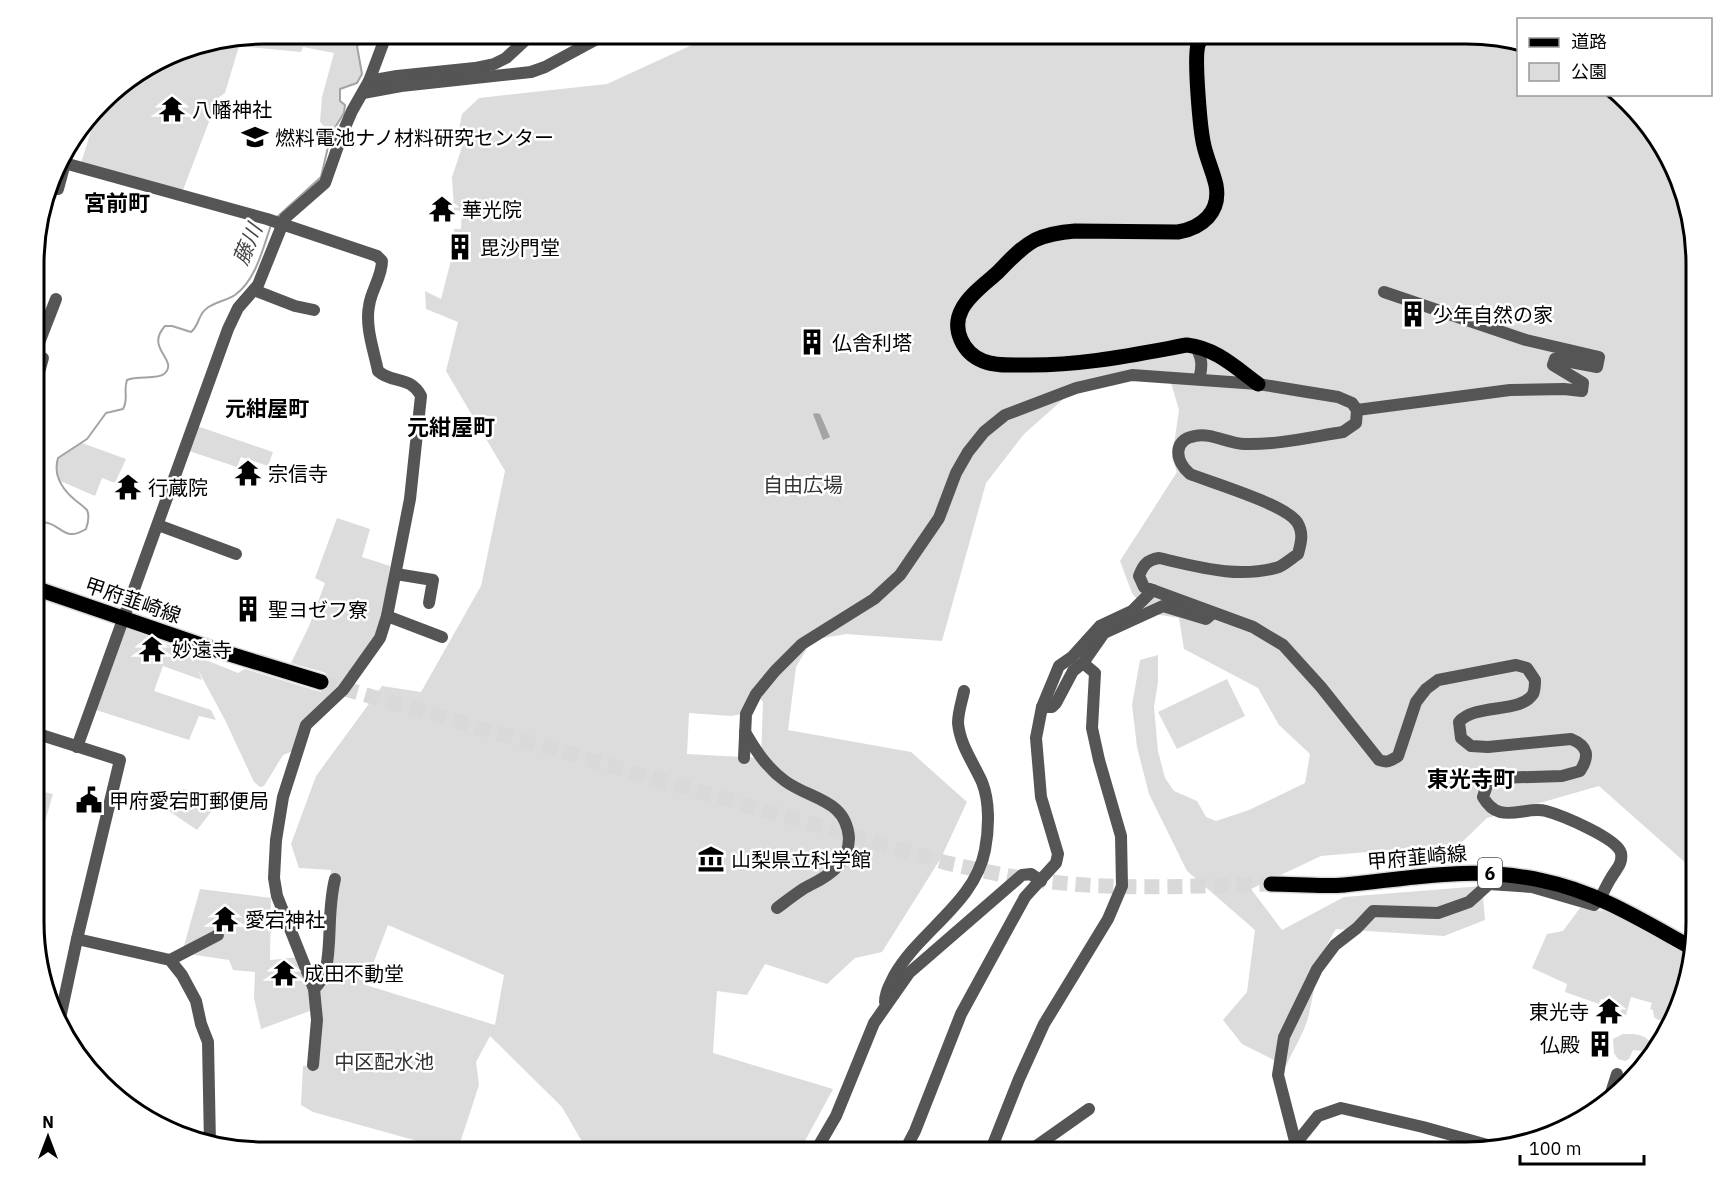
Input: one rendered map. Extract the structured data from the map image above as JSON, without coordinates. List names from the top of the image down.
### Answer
{
  "streets": {
    "main road": ["甲府韮崎線", "6"]
  },
  "districts": [
    "宮前町",
    "元紺屋町",
    "元紺屋町",
    "東光寺町"
  ],
  "water": ["藤川"],
  "parks": ["自由広場", "中区配水池"],
  "places": {
    "temple": [
      "八幡神社",
      "華光院",
      "宗信寺",
      "行蔵院",
      "妙遠寺",
      "愛宕神社",
      "成田不動堂",
      "東光寺"
    ],
    "school or university": ["燃料電池ナノ材料研究センター"],
    "building": [
      "毘沙門堂",
      "少年自然の家",
      "仏舎利塔",
      "聖ヨゼフ寮",
      "仏殿"
    ],
    "public building": ["甲府愛宕町郵便局"],
    "museum": ["山梨県立科学館"]
  },
  "legend": ["道路", "公園"],
  "scale_bar": "100 m",
  "north": "top"
}
